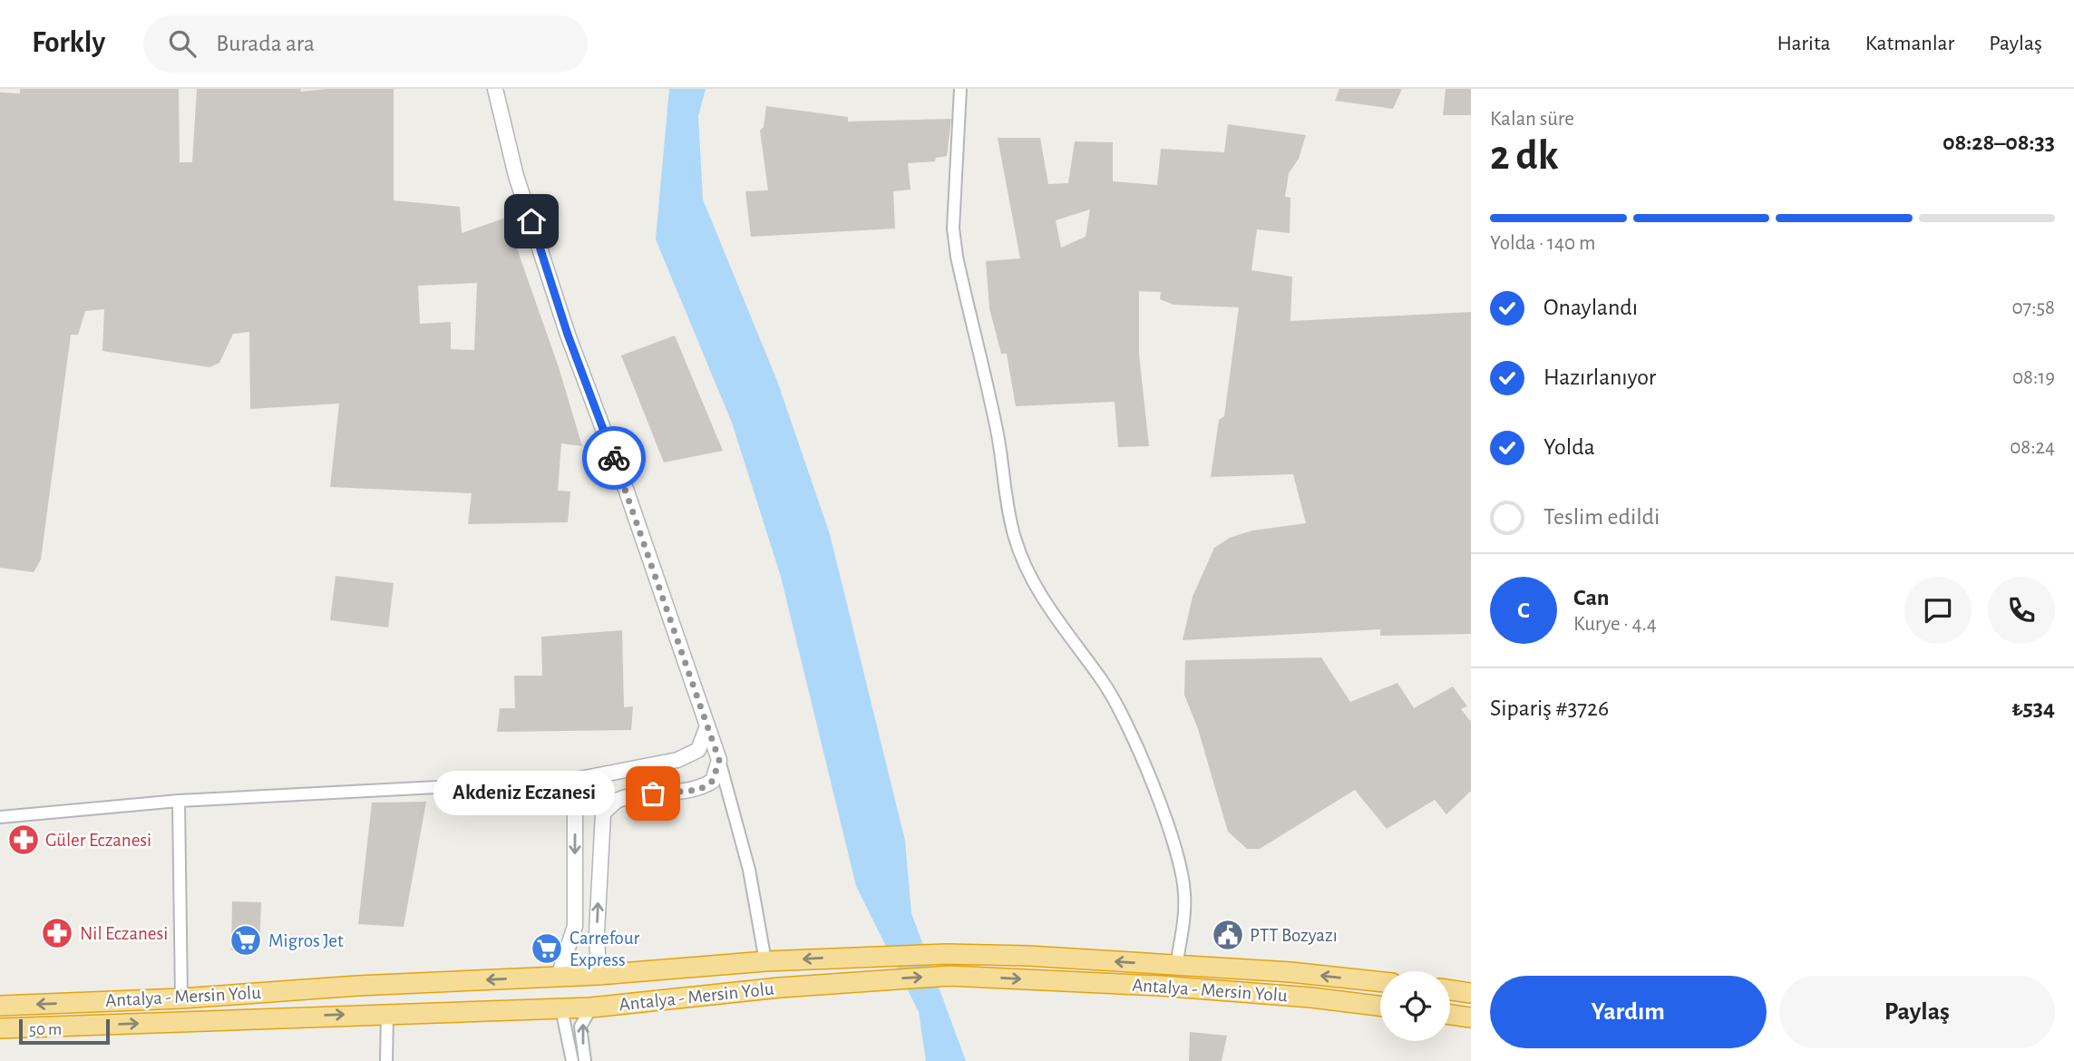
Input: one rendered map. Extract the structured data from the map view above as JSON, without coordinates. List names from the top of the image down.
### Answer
{
  "streets": {
    "highway": ["Antalya - Mersin Yolu"]
  },
  "places": {
    "other": ["Akdeniz Eczanesi"],
    "pharmacy": ["Güler Eczanesi", "Nil Eczanesi"],
    "public building": ["PTT Bozyazı"],
    "supermarket": ["Migros Jet", "Carrefour Express"]
  },
  "scale_bar": "50 m",
  "page": {
    "header": "Forkly",
    "search": "Burada ara",
    "nav": ["Harita", "Katmanlar", "Paylaş"],
    "heading": ["2 dk", "Kalan süre", "08:28–08:33"],
    "panel": [
      "Can",
      "Kurye · 4.4",
      "Sipariş #3726",
      "₺534"
    ],
    "bar": "Yolda · 140 m",
    "list": [
      ["Onaylandı", "07:58"],
      ["Hazırlanıyor", "08:19"],
      ["Yolda", "08:24"],
      "Teslim edildi"
    ],
    "round": "C",
    "bubble": "Akdeniz Eczanesi",
    "buttons": ["Yardım", "Paylaş"],
    "scale": "50 m"
  }
}
